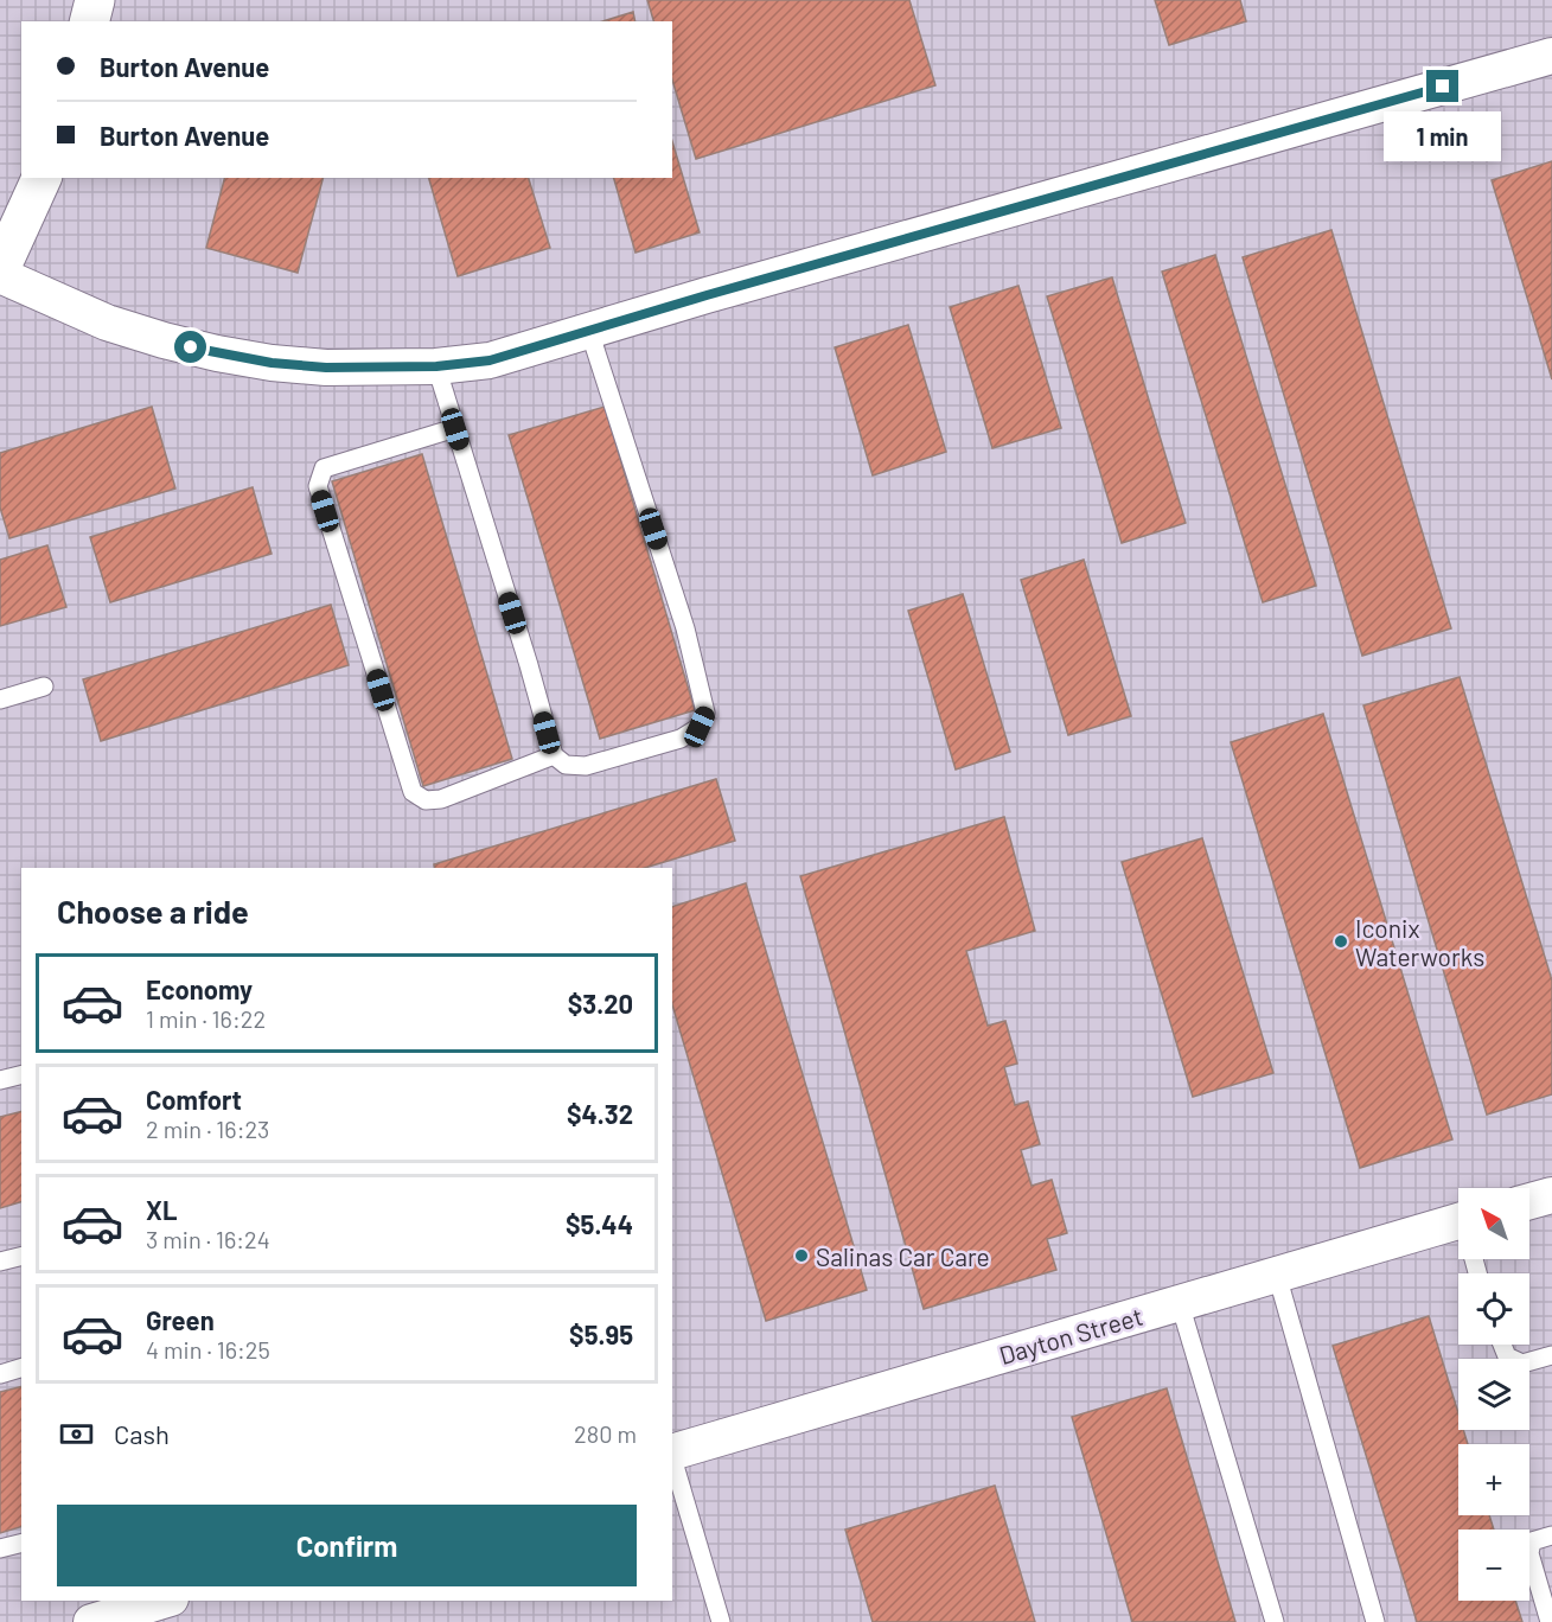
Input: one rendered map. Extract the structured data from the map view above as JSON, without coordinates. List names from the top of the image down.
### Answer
{
  "streets": {
    "street": ["Dayton Street"]
  },
  "places": ["Iconix Waterworks", "Salinas Car Care"],
  "north": "top left",
  "page": {
    "banner": ["Burton Avenue", "Burton Avenue"],
    "bubble": "1 min",
    "heading": "Choose a ride",
    "list": [
      {
        "name": "Economy",
        "note": "1 min · 16:22",
        "value": "$3.20"
      },
      {
        "name": "Comfort",
        "note": "2 min · 16:23",
        "value": "$4.32"
      },
      {
        "name": "XL",
        "note": "3 min · 16:24",
        "value": "$5.44"
      },
      {
        "name": "Green",
        "note": "4 min · 16:25",
        "value": "$5.95"
      }
    ],
    "map_buttons": ["+", "−"],
    "pay": ["Cash", "280 m"],
    "buttons": "Confirm"
  }
}
